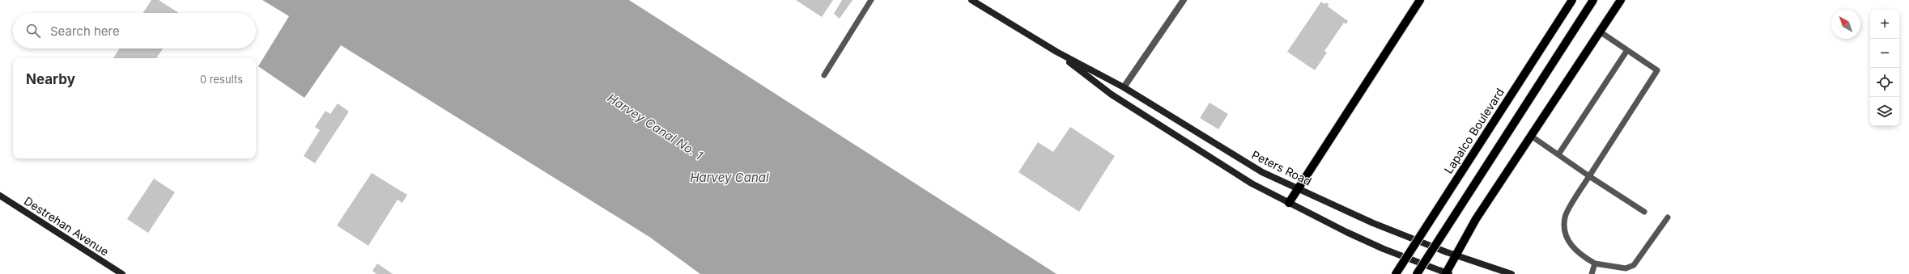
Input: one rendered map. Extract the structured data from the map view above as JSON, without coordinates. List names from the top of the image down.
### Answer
{
  "streets": {
    "main road": ["Lapalco Boulevard", "Peters Road", "Destrehan Avenue"]
  },
  "water": ["Harvey Canal No. 1", "Harvey Canal"],
  "north": "top left",
  "page": {
    "map_buttons": ["+", "−"],
    "search": "Search here",
    "heading": ["Nearby", "0 results"]
  }
}
